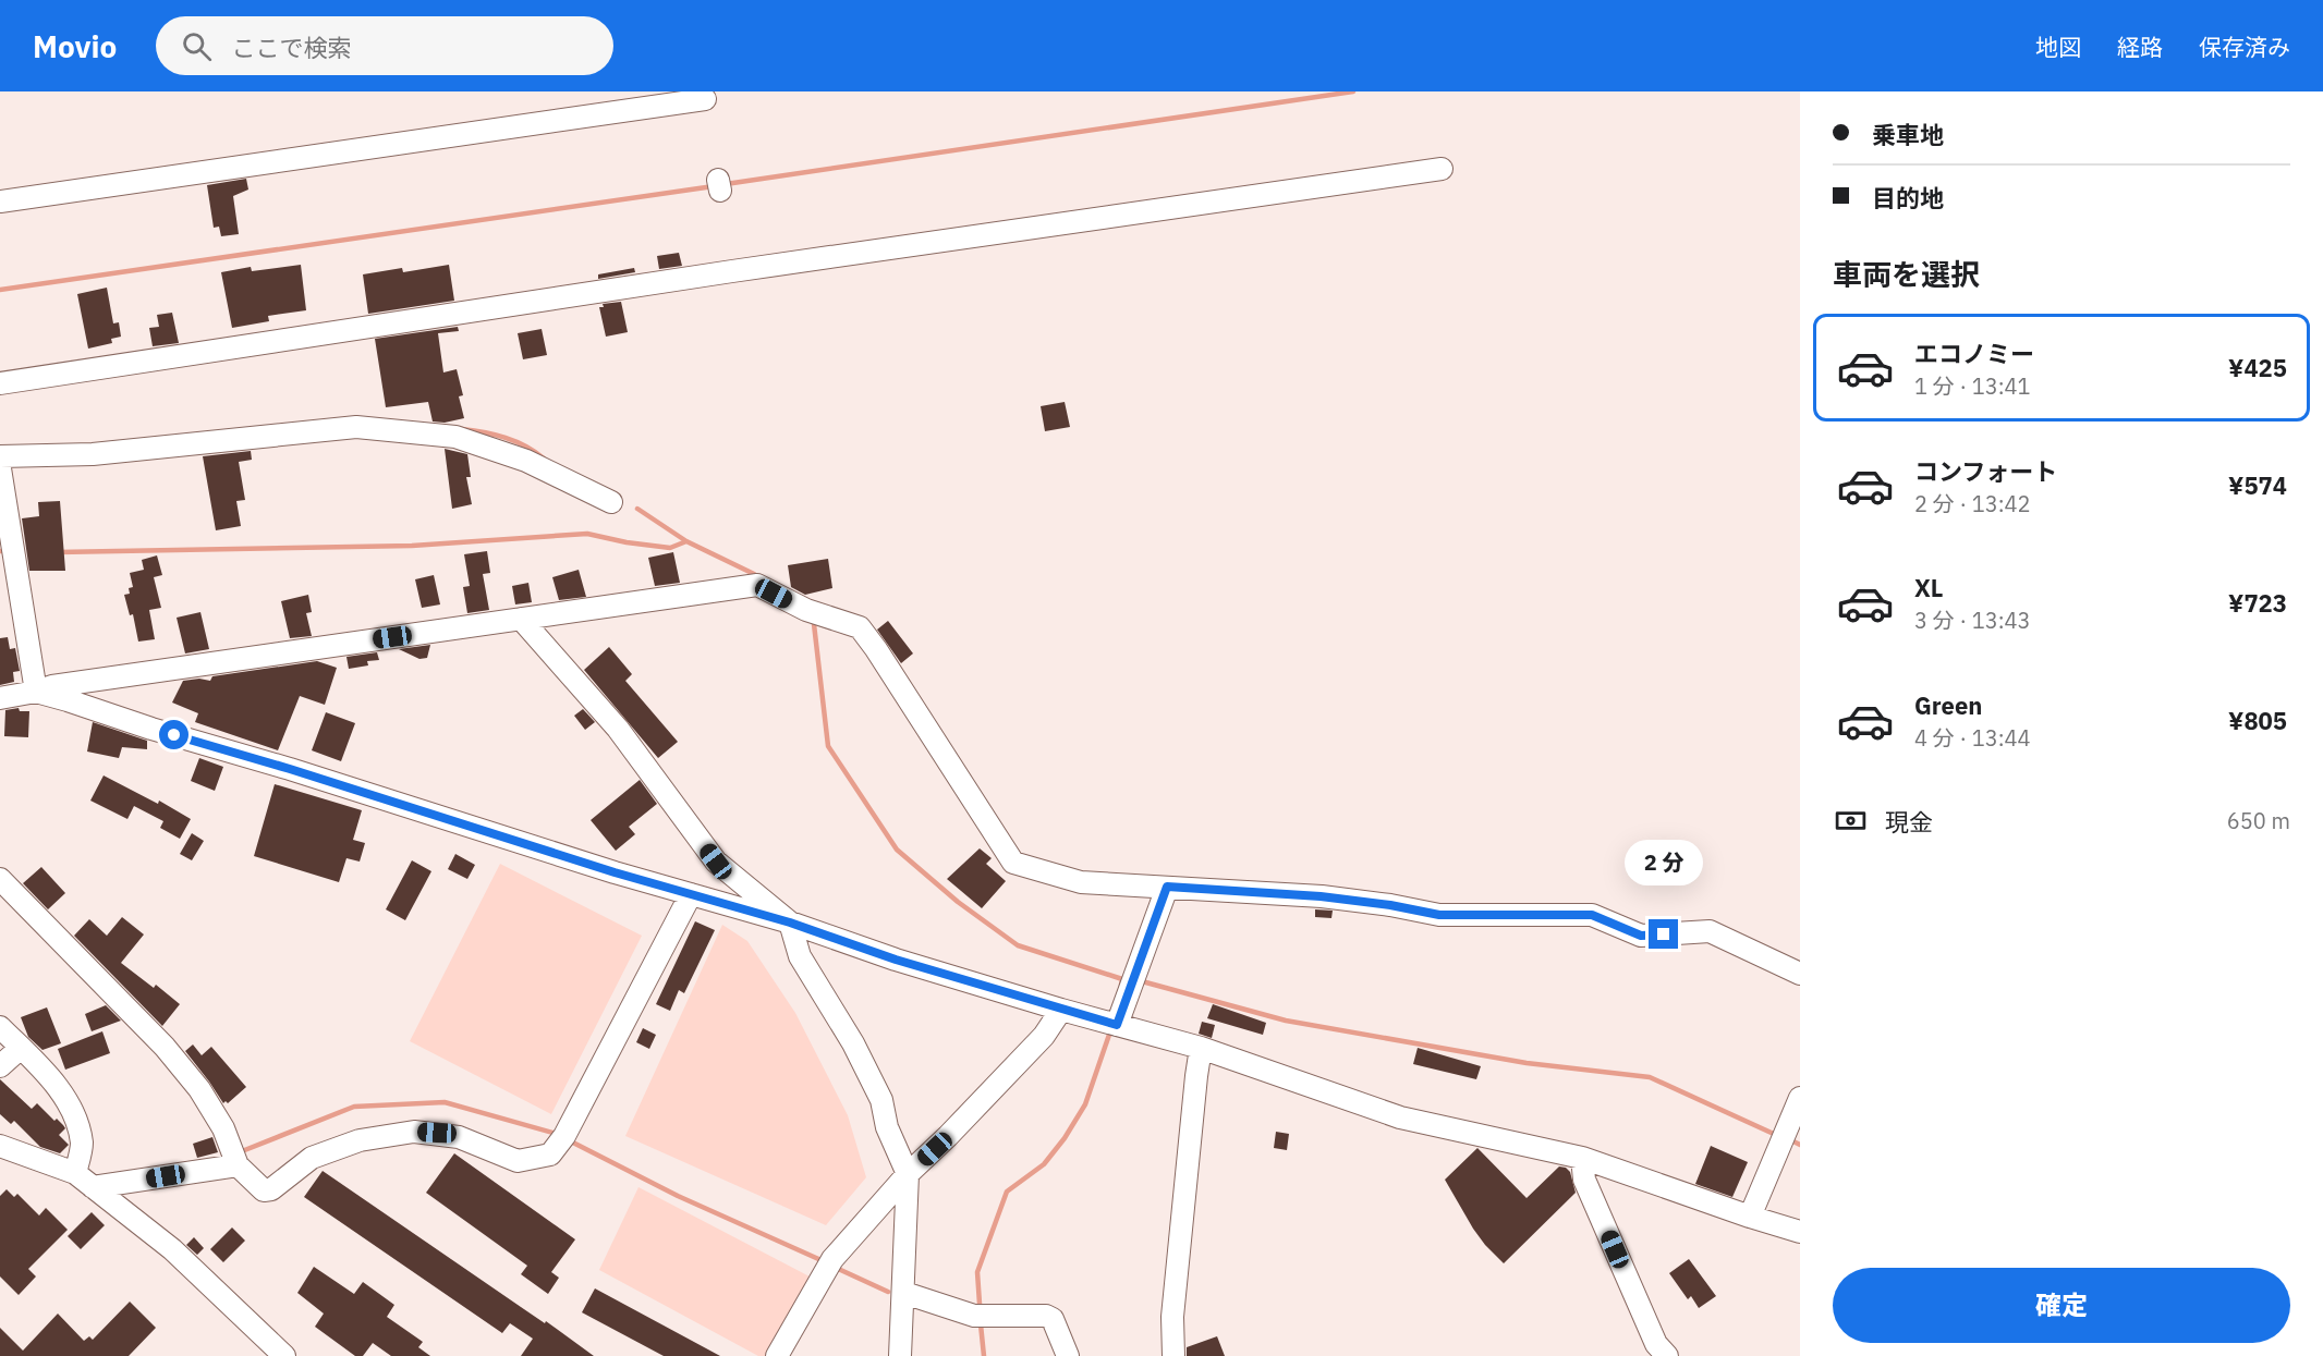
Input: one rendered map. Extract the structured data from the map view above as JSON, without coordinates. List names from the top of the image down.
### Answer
{
  "page": {
    "header": "Movio",
    "search": "ここで検索",
    "nav": ["地図", "経路", "保存済み"],
    "banner": ["乗車地", "目的地"],
    "heading": "車両を選択",
    "list": [
      {
        "name": "エコノミー",
        "note": "1 分 · 13:41",
        "value": "¥425"
      },
      {
        "name": "コンフォート",
        "note": "2 分 · 13:42",
        "value": "¥574"
      },
      {
        "name": "XL",
        "note": "3 分 · 13:43",
        "value": "¥723"
      },
      {
        "name": "Green",
        "note": "4 分 · 13:44",
        "value": "¥805"
      }
    ],
    "pay": ["現金", "650 m"],
    "bubble": "2 分",
    "buttons": "確定"
  }
}
